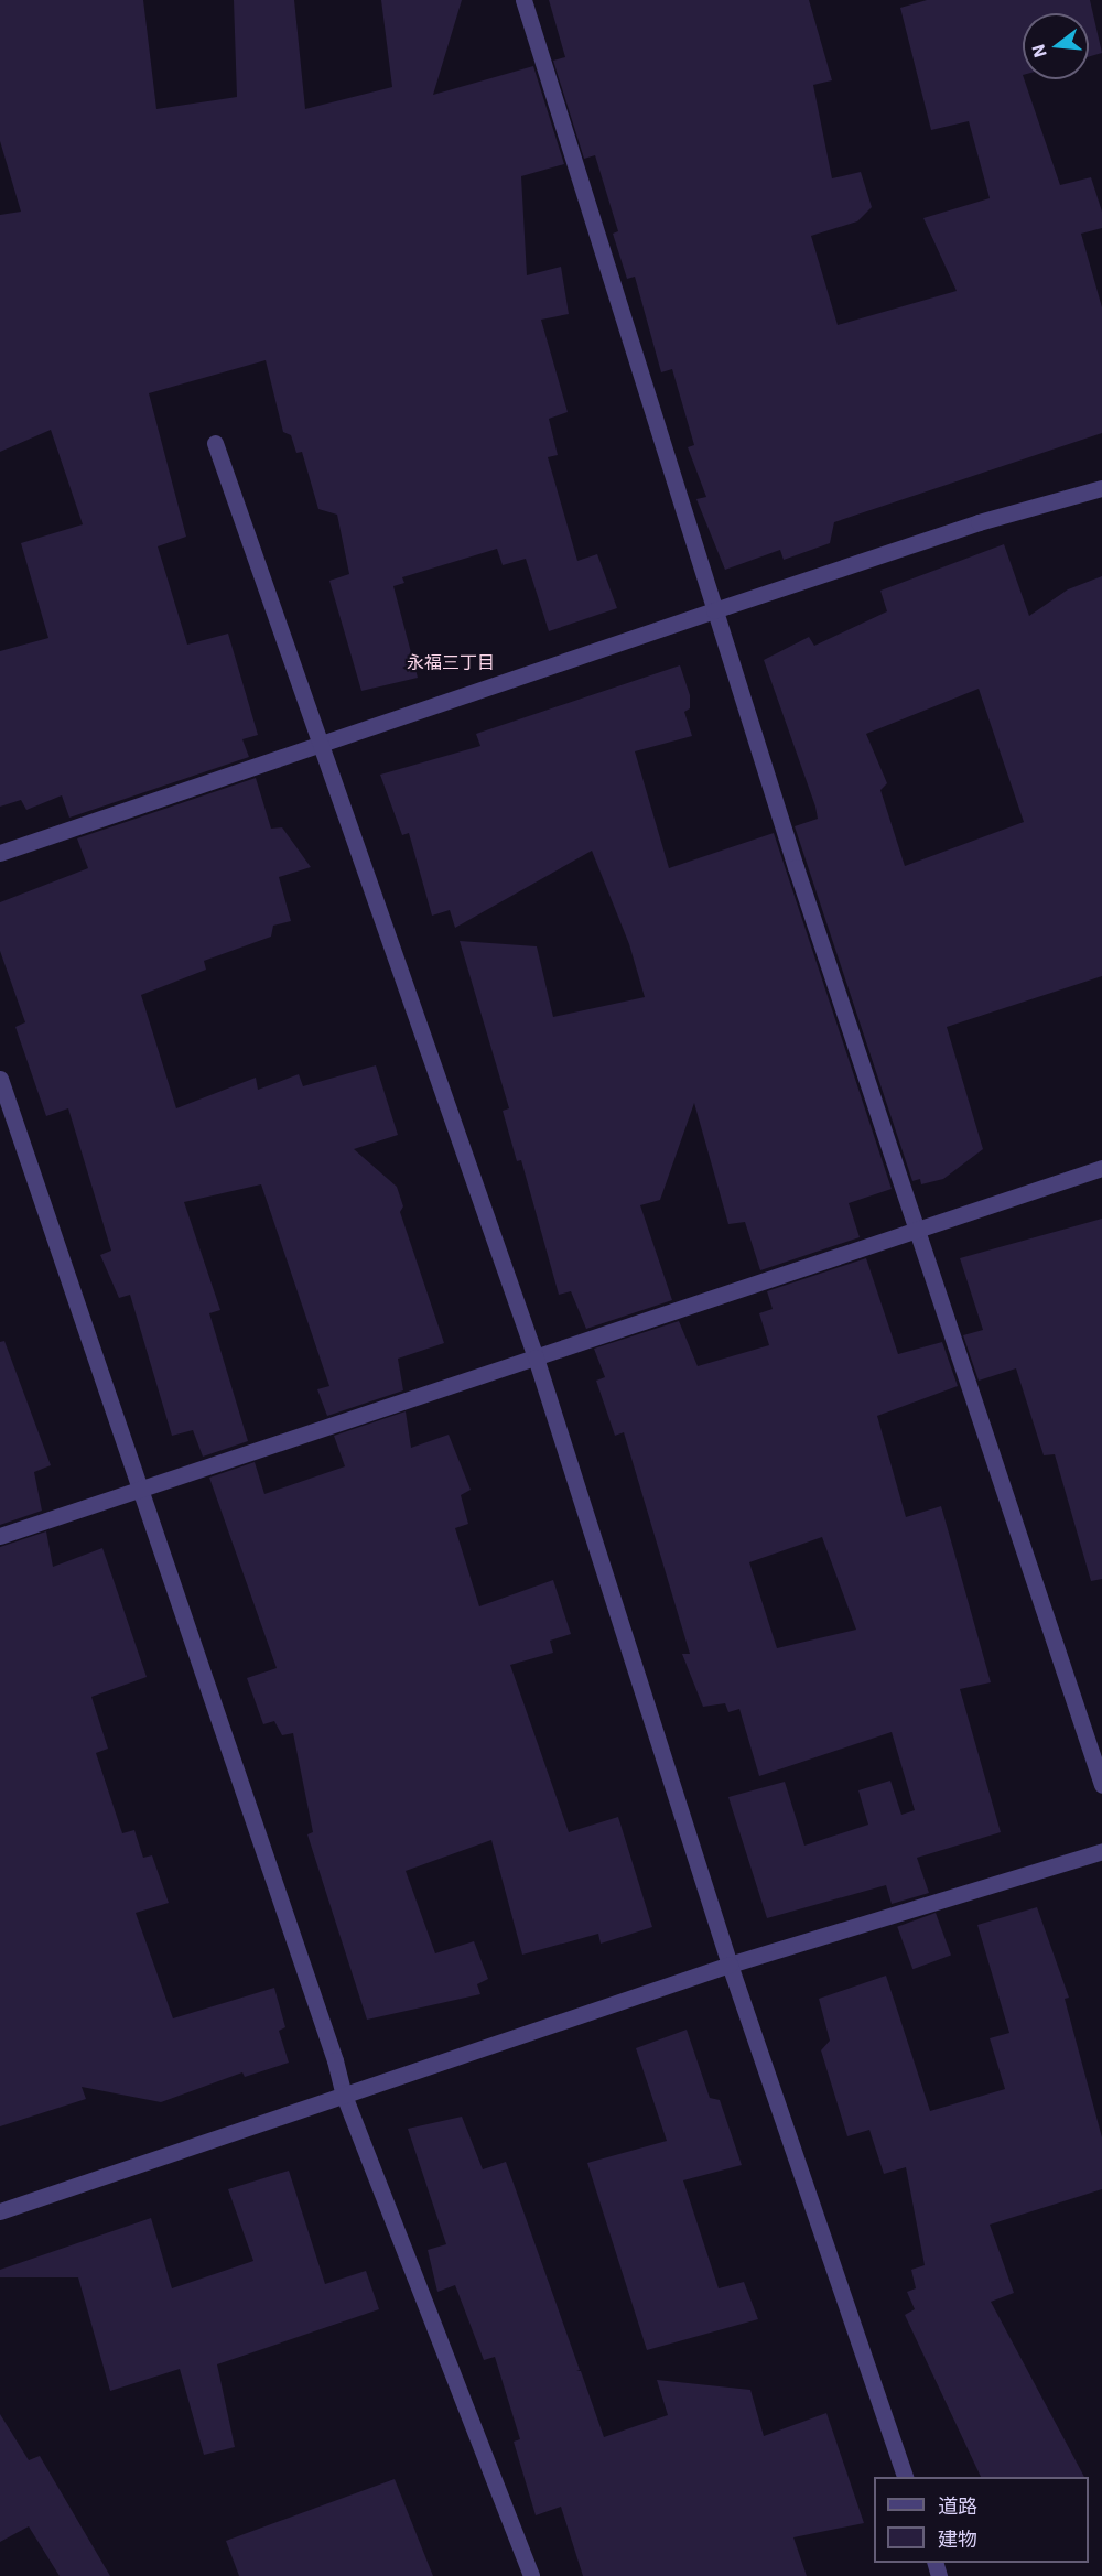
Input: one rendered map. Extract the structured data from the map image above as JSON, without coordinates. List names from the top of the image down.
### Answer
{
  "districts": ["永福三丁目"],
  "legend": ["道路", "建物"],
  "north": "left"
}
